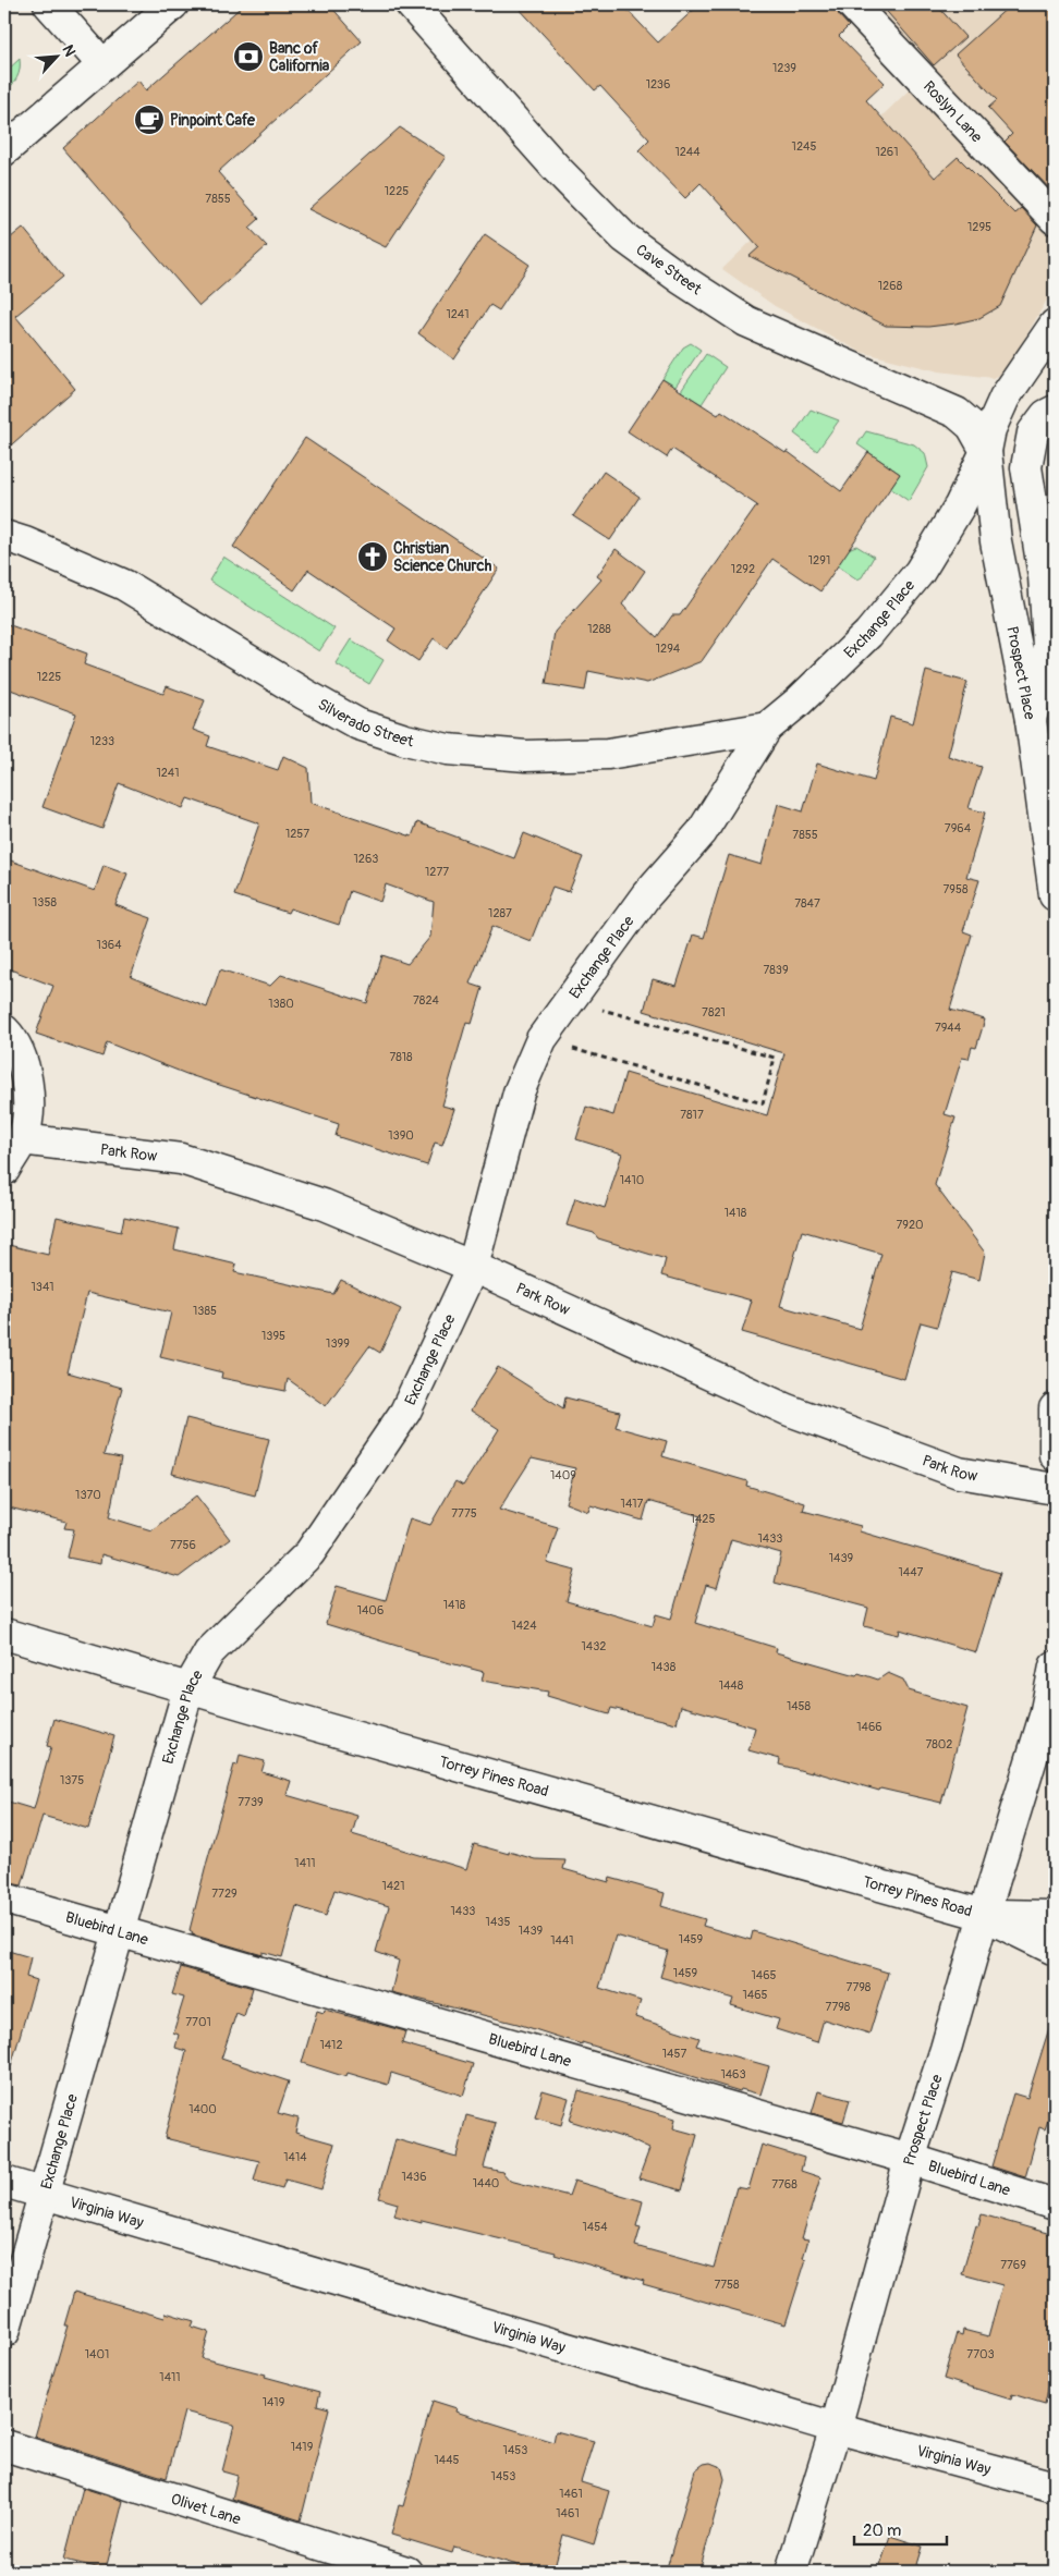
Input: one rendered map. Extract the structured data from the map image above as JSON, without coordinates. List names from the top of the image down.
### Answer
{
  "streets": {
    "street": [
      "Roslyn Lane",
      "Cave Street",
      "Exchange Place",
      "Prospect Place",
      "Silverado Street",
      "Park Row",
      "Torrey Pines Road",
      "Bluebird Lane",
      "Virginia Way",
      "Olivet Lane"
    ]
  },
  "crossings": [
    ["Cave Street", "Exchange Place"],
    ["Cave Street", "Prospect Place"],
    ["Exchange Place", "Prospect Place"],
    ["Exchange Place", "Silverado Street"],
    ["Exchange Place", "Park Row"],
    ["Exchange Place", "Torrey Pines Road"],
    ["Exchange Place", "Bluebird Lane"],
    ["Exchange Place", "Virginia Way"],
    ["Prospect Place", "Torrey Pines Road"],
    ["Prospect Place", "Bluebird Lane"],
    ["Prospect Place", "Virginia Way"]
  ],
  "places": {
    "bank": ["Banc of California"],
    "cafe": ["Pinpoint Cafe"],
    "church": ["Christian Science Church"]
  },
  "house_numbers": [
    "1239",
    "1236",
    "1245",
    "1244",
    "1261",
    "1225",
    "7855",
    "1295",
    "1268",
    "1241",
    "1291",
    "1292",
    "1288",
    "1294",
    "1225",
    "1233",
    "1241",
    "7964",
    "1257",
    "7855",
    "1263",
    "1277",
    "7958",
    "1358",
    "7847",
    "1287",
    "1364",
    "7839",
    "7824",
    "1380",
    "7821",
    "7944",
    "7818",
    "7817",
    "1390",
    "1410",
    "1418",
    "7920",
    "1341",
    "1385",
    "1395",
    "1399",
    "1409",
    "1370",
    "1417",
    "7775",
    "1425",
    "1433",
    "7756",
    "1439",
    "1447",
    "1418",
    "1406",
    "1424",
    "1432",
    "1438",
    "1448",
    "1458",
    "1466",
    "7802",
    "1375",
    "7739",
    "1411",
    "1421",
    "7729",
    "1433",
    "1435",
    "1439",
    "1459",
    "1441",
    "1459",
    "1465",
    "7798",
    "1465",
    "7798",
    "7701",
    "1412",
    "1457",
    "1463",
    "1400",
    "1414",
    "1436",
    "1440",
    "7768",
    "1454",
    "7769",
    "7758",
    "1401",
    "7703",
    "1411",
    "1419",
    "1419",
    "1453",
    "1445",
    "1453",
    "1461",
    "1461"
  ],
  "scale_bar": "20 m",
  "north": "top right"
}
